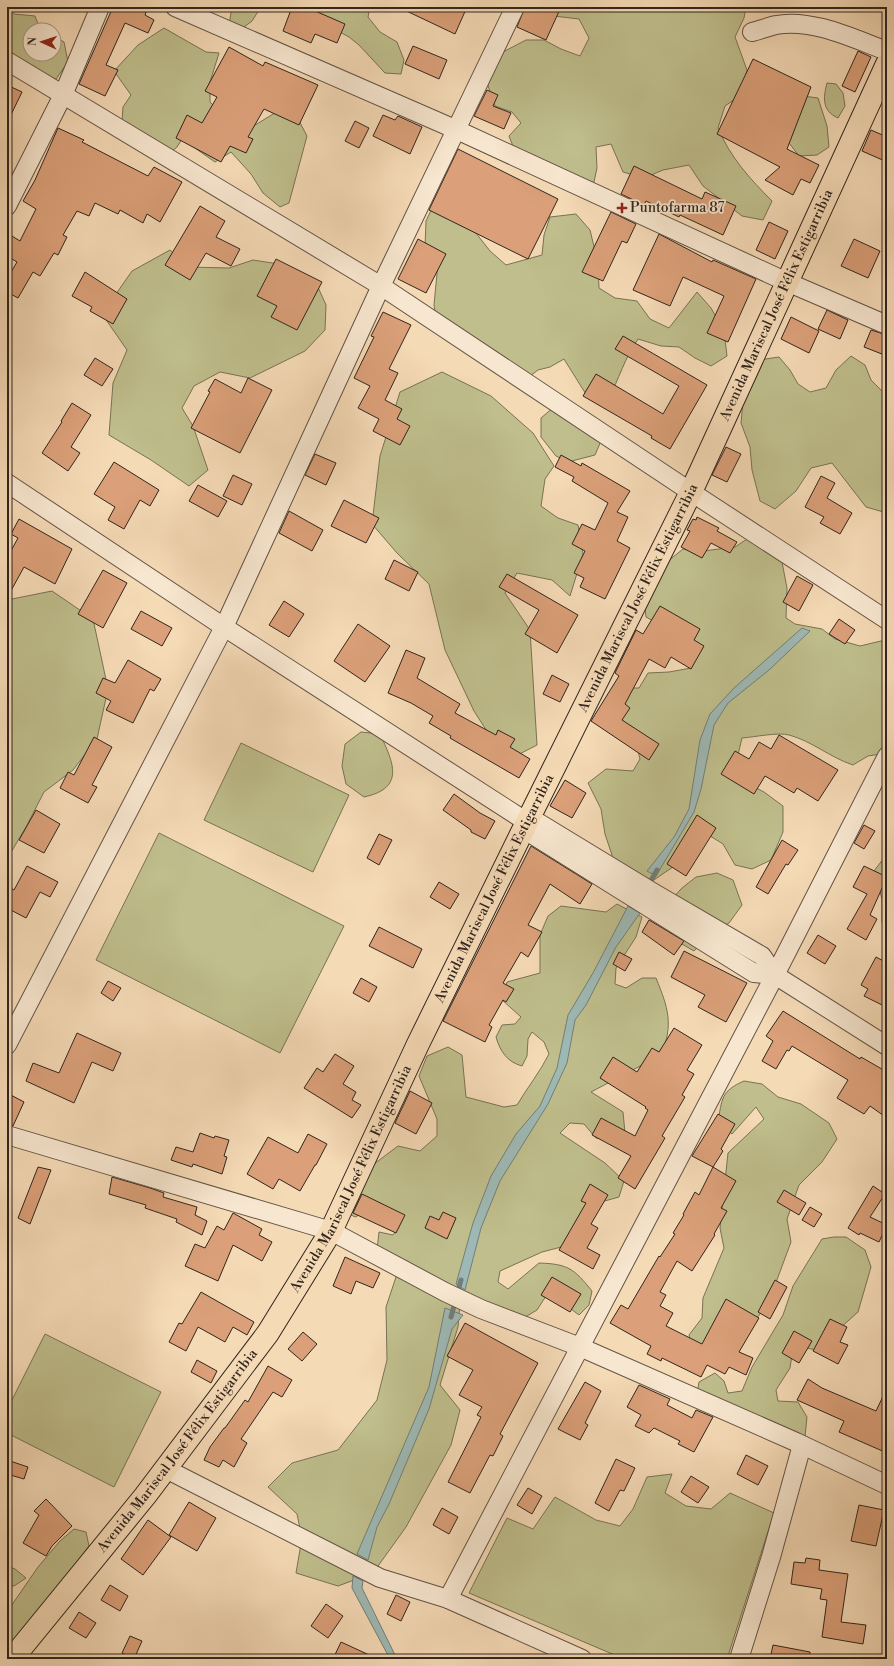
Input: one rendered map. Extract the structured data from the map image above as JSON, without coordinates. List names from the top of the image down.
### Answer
{
  "streets": {
    "main road": ["Avenida Mariscal José Félix Estigarribia"]
  },
  "places": {
    "health": ["Puntofarma 87"]
  },
  "north": "left"
}
